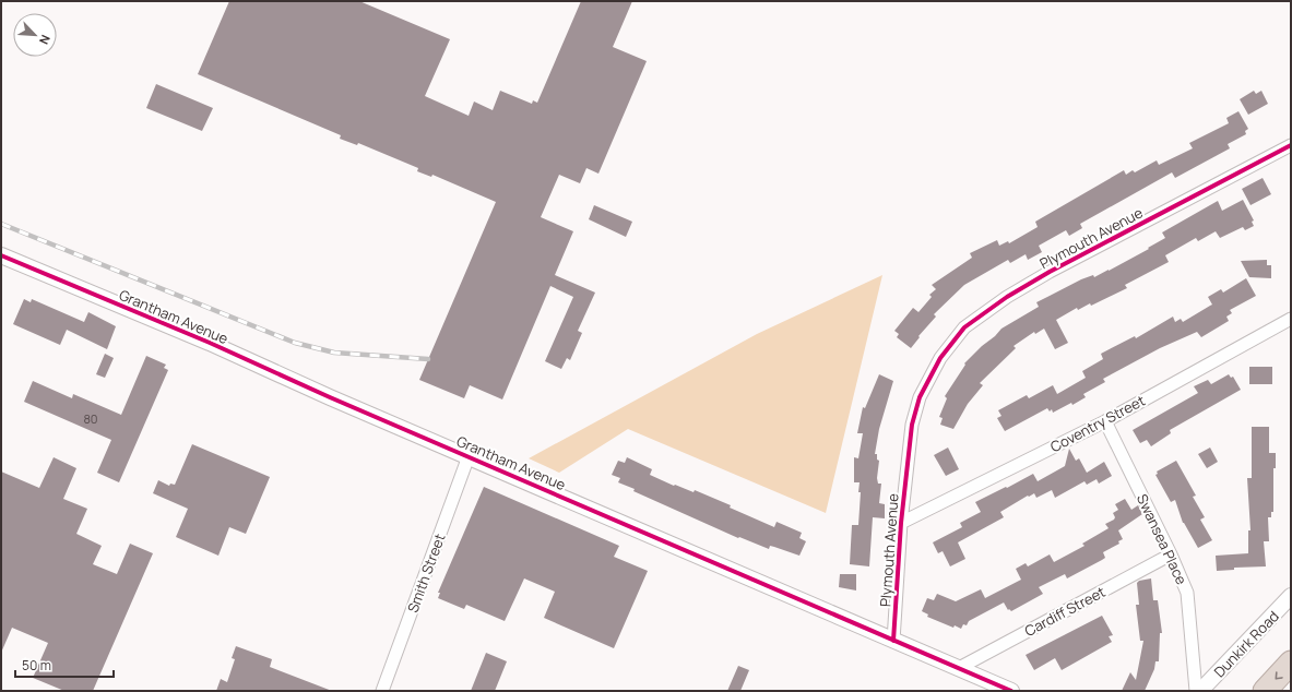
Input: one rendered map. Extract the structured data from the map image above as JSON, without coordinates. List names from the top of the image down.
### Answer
{
  "streets": {
    "street": [
      "Plymouth Avenue",
      "Grantham Avenue",
      "Coventry Street",
      "Swansea Place",
      "Smith Street",
      "Cardiff Street",
      "Dunkirk Road"
    ]
  },
  "crossings": [
    ["Plymouth Avenue", "Grantham Avenue"],
    ["Plymouth Avenue", "Coventry Street"],
    ["Grantham Avenue", "Smith Street"],
    ["Grantham Avenue", "Cardiff Street"],
    ["Coventry Street", "Swansea Place"],
    ["Swansea Place", "Cardiff Street"]
  ],
  "house_numbers": ["80"],
  "scale_bar": "50 m",
  "north": "bottom right"
}
